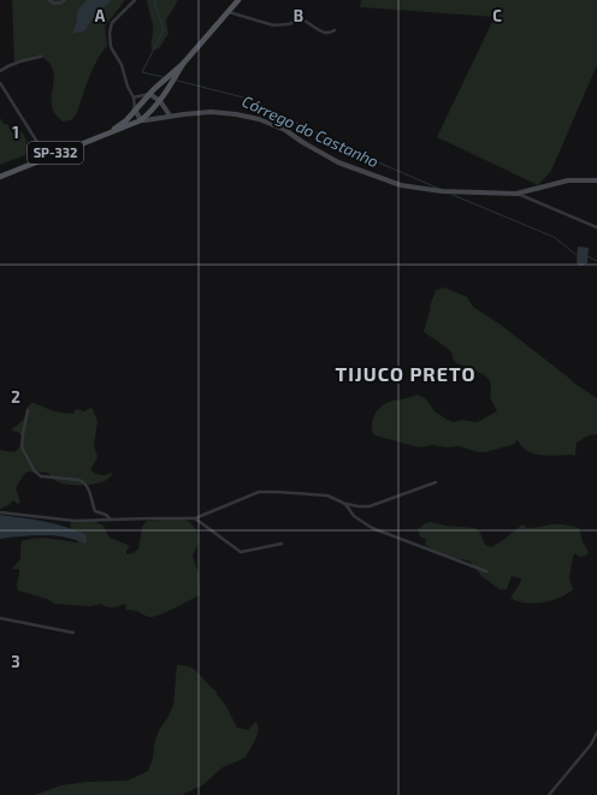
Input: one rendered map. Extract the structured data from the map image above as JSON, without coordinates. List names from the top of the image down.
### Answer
{
  "streets": {
    "main road": ["SP-332"]
  },
  "districts": ["TIJUCO PRETO"],
  "water": ["Córrego do Castanho"],
  "grid": {
    "columns": ["A", "B", "C"],
    "rows": ["1", "2", "3"]
  }
}
